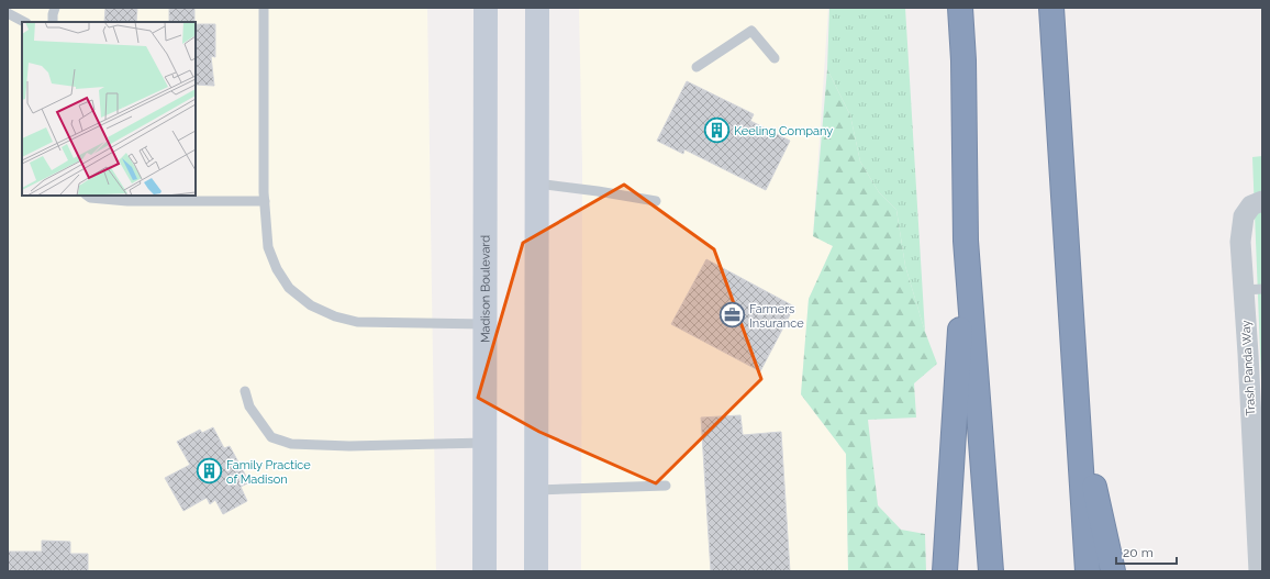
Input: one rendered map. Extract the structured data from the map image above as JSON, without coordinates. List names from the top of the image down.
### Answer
{
  "streets": {
    "main road": ["Madison Boulevard"],
    "street": ["Trash Panda Way"]
  },
  "places": {
    "building": ["Keeling Company", "Family Practice of Madison"],
    "office": ["Farmers Insurance"]
  },
  "scale_bar": "20 m"
}
